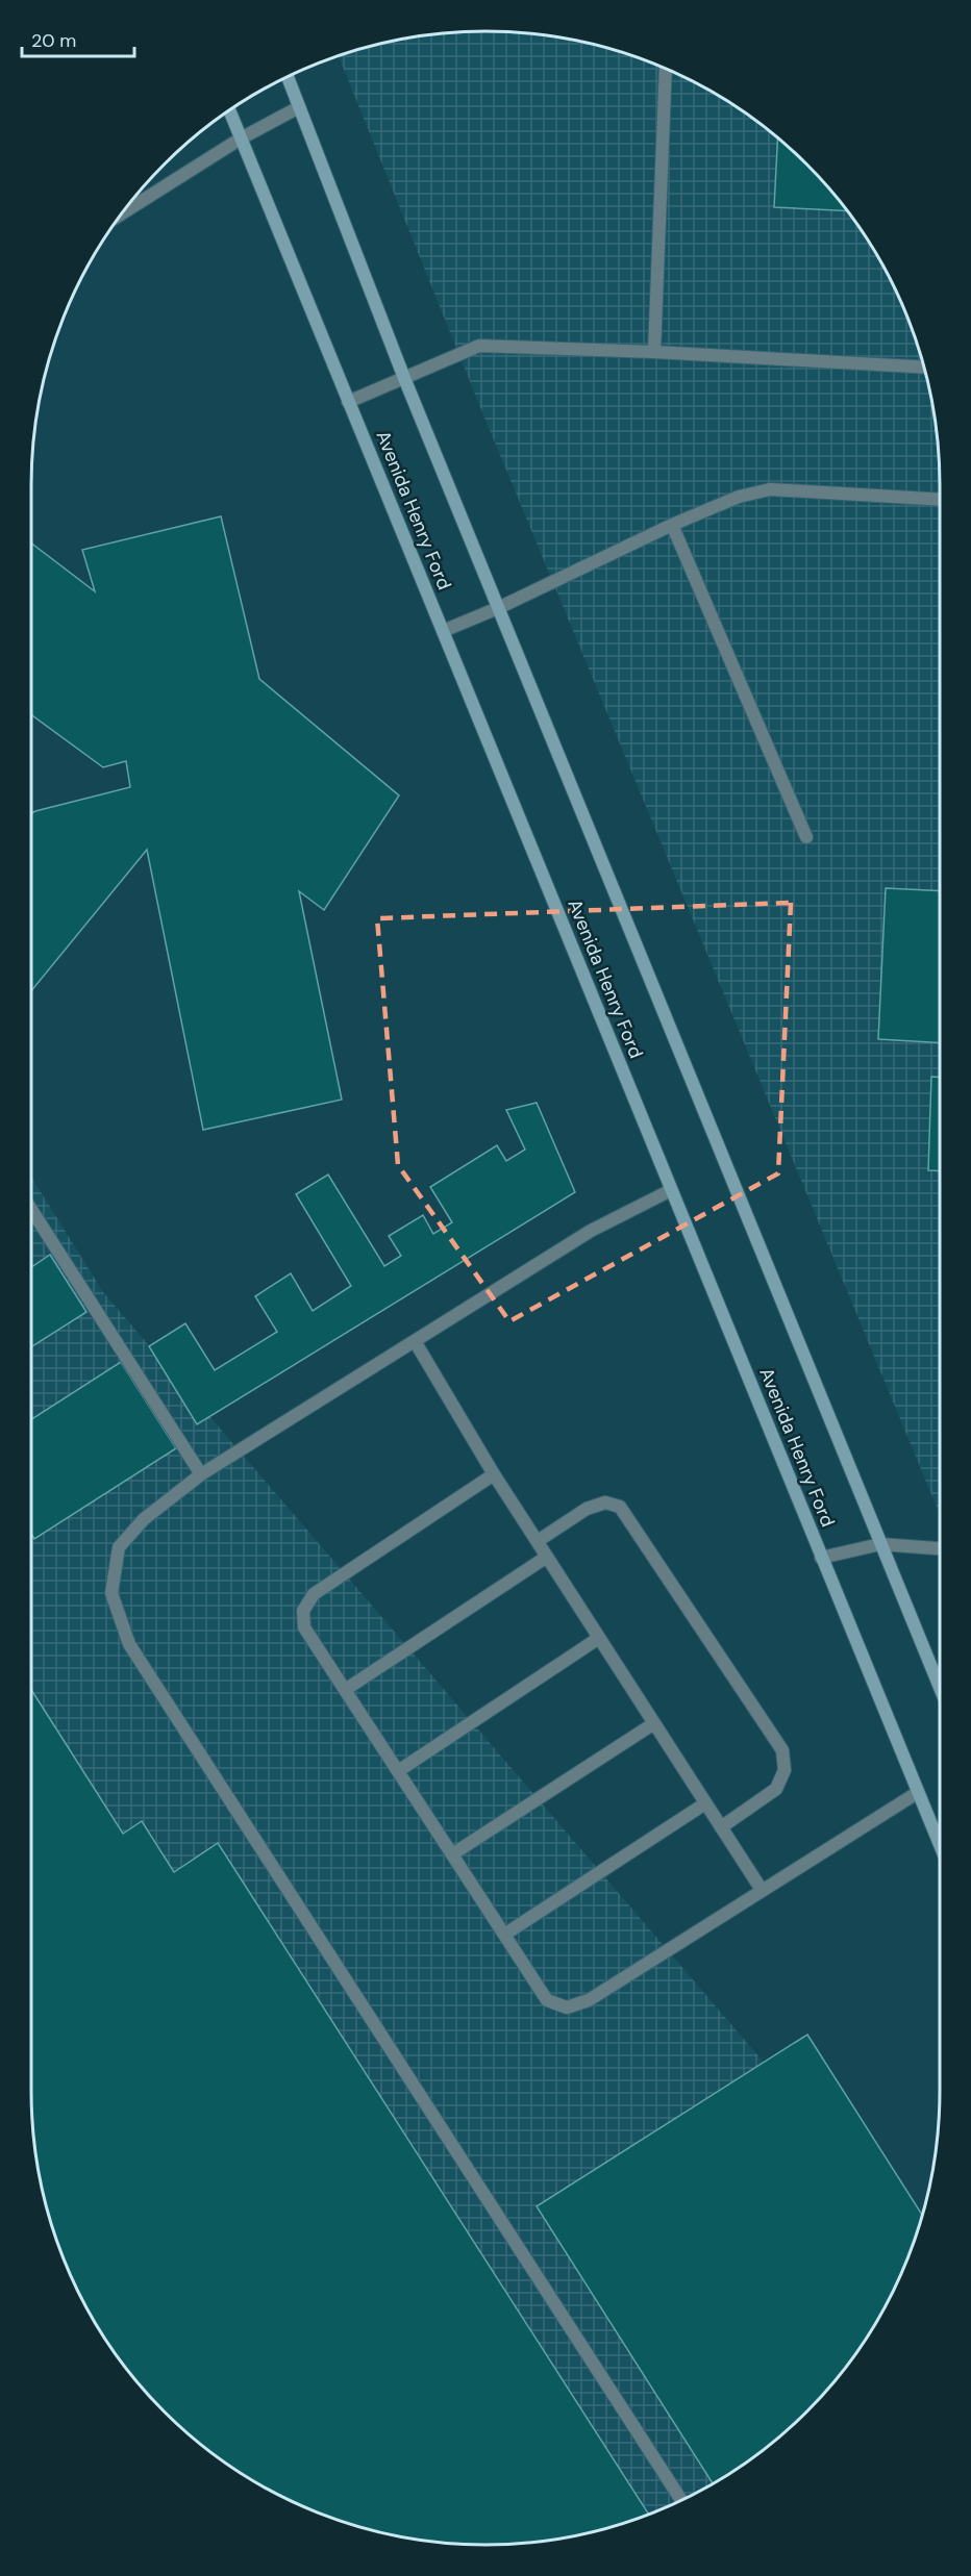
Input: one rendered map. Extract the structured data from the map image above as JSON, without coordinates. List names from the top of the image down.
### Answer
{
  "streets": {
    "main road": ["Avenida Henry Ford"]
  },
  "scale_bar": "20 m"
}
